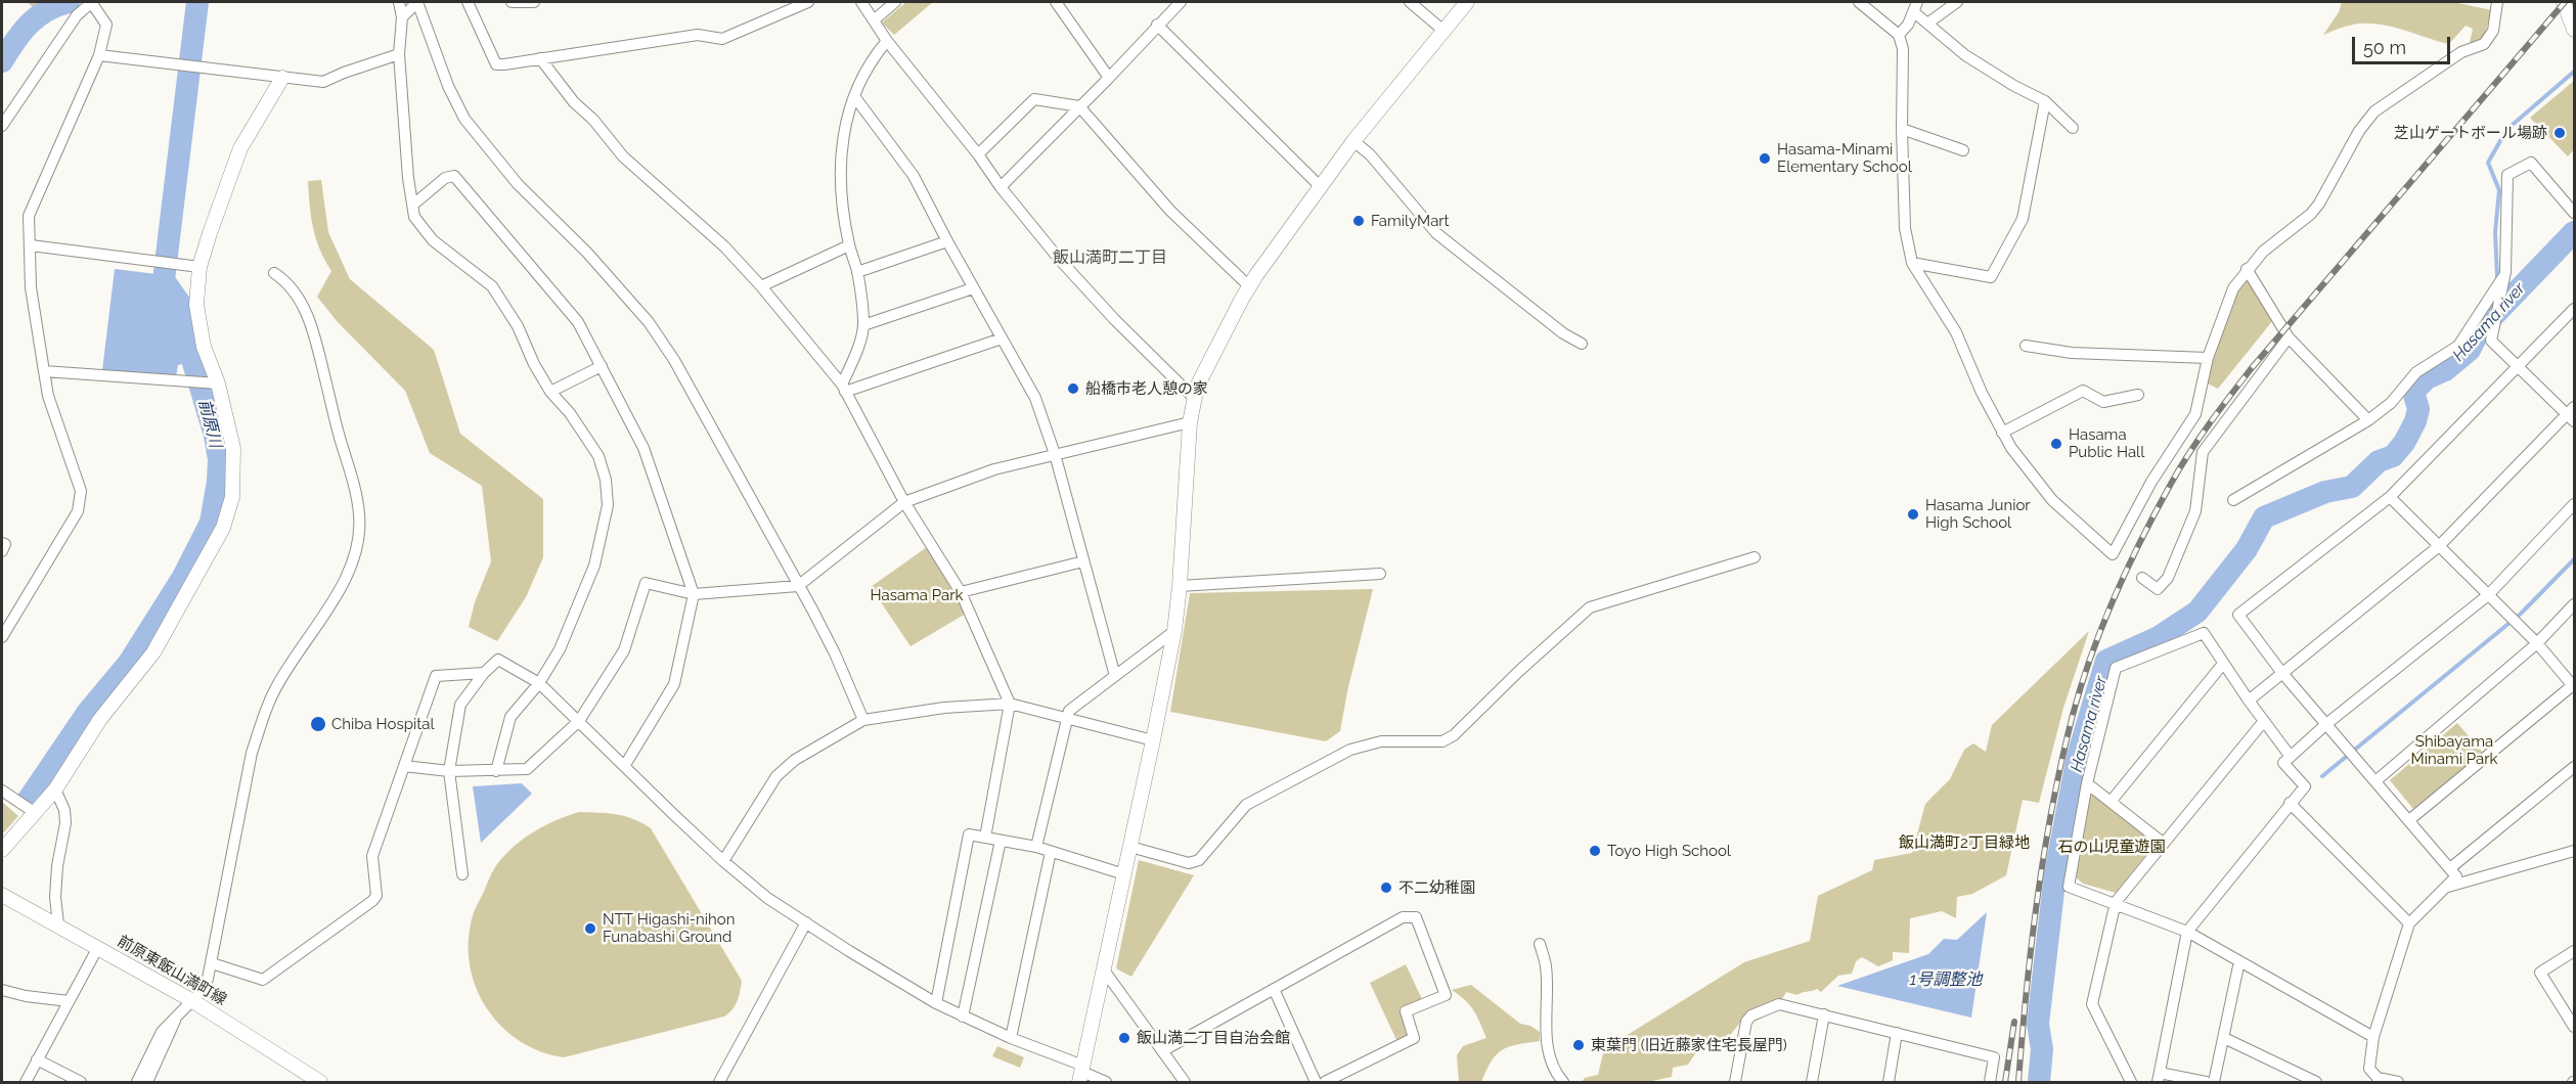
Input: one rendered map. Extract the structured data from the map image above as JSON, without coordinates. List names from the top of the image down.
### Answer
{
  "streets": {
    "street": ["前原東飯山満町線"]
  },
  "districts": ["飯山満町二丁目"],
  "water": ["Hasama river", "前原川", "1号調整池"],
  "parks": [
    "Hasama Park",
    "Shibayama Minami Park",
    "飯山満町2丁目緑地",
    "石の山児童遊園"
  ],
  "places": [
    "芝山ゲートボール場跡",
    "Hasama-Minami Elementary School",
    "FamilyMart",
    "船橋市老人憩の家",
    "Hasama Public Hall",
    "Hasama Junior High School",
    "Chiba Hospital",
    "Toyo High School",
    "不二幼稚園",
    "NTT Higashi-nihon Funabashi Ground",
    "飯山満二丁目自治会館",
    "東葉門 (旧近藤家住宅長屋門)"
  ],
  "scale_bar": "50 m"
}
